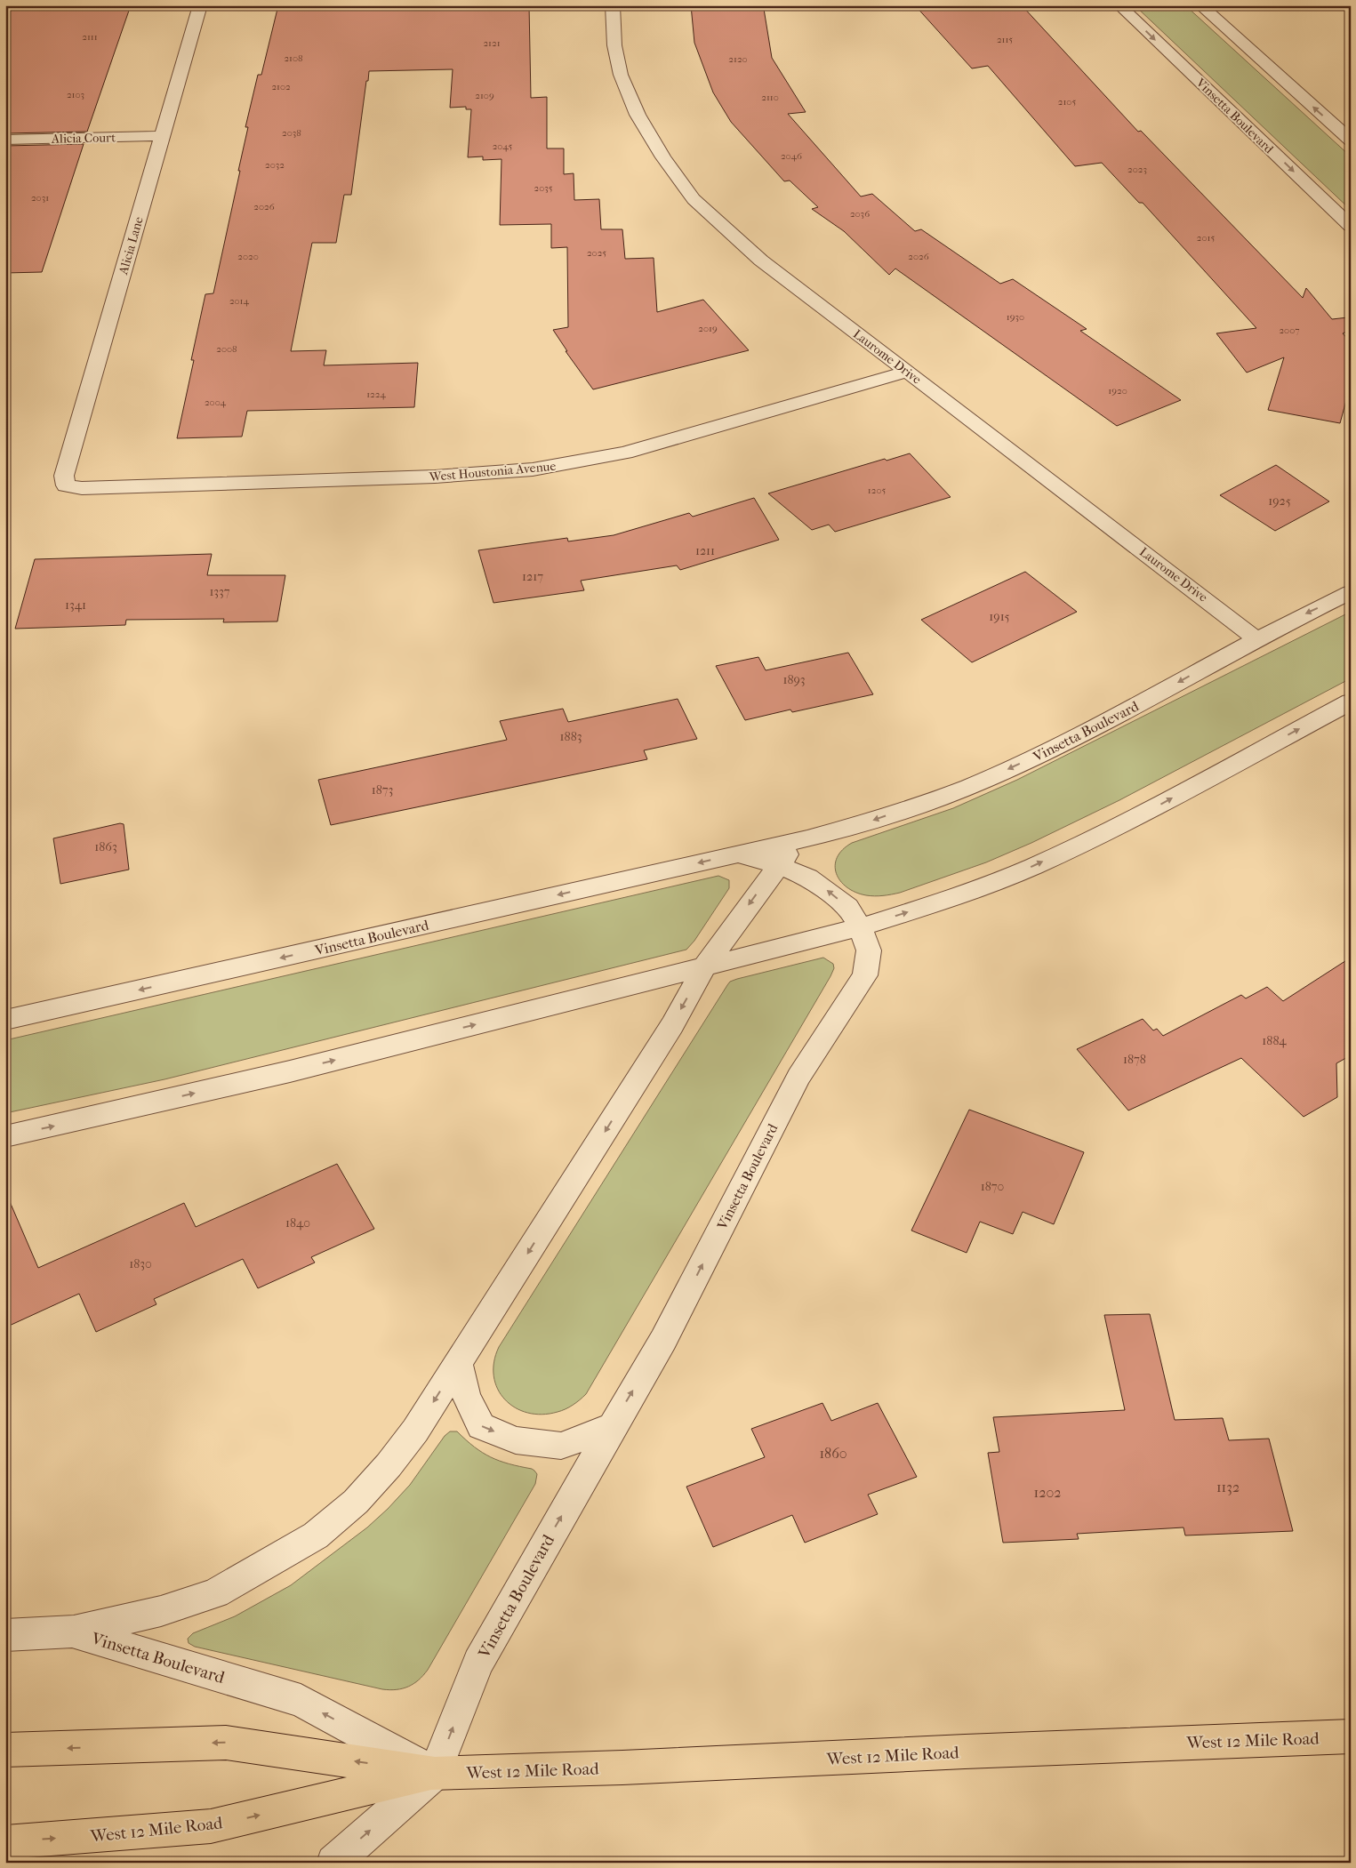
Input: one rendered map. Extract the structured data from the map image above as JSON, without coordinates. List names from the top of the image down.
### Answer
{
  "streets": {
    "main road": ["West 12 Mile Road"],
    "street": [
      "Vinsetta Boulevard",
      "Alicia Court",
      "Alicia Lane",
      "Laurome Drive",
      "West Houstonia Avenue"
    ]
  },
  "crossings": [
    ["Vinsetta Boulevard", "Laurome Drive"],
    ["Vinsetta Boulevard", "West 12 Mile Road"],
    ["Alicia Court", "Alicia Lane"],
    ["Alicia Lane", "West Houstonia Avenue"],
    ["Laurome Drive", "West Houstonia Avenue"]
  ],
  "house_numbers": [
    "2111",
    "2115",
    "2121",
    "2108",
    "2120",
    "2102",
    "2103",
    "2109",
    "2110",
    "2105",
    "2038",
    "2045",
    "2046",
    "2032",
    "2023",
    "2035",
    "2031",
    "2026",
    "2036",
    "2015",
    "2025",
    "2020",
    "2026",
    "2014",
    "1930",
    "2019",
    "2007",
    "2008",
    "1920",
    "1224",
    "2004",
    "1205",
    "1925",
    "1211",
    "1217",
    "1337",
    "1341",
    "1915",
    "1893",
    "1883",
    "1873",
    "1863",
    "1884",
    "1878",
    "1870",
    "1840",
    "1830",
    "1860",
    "1132",
    "1202"
  ]
}
